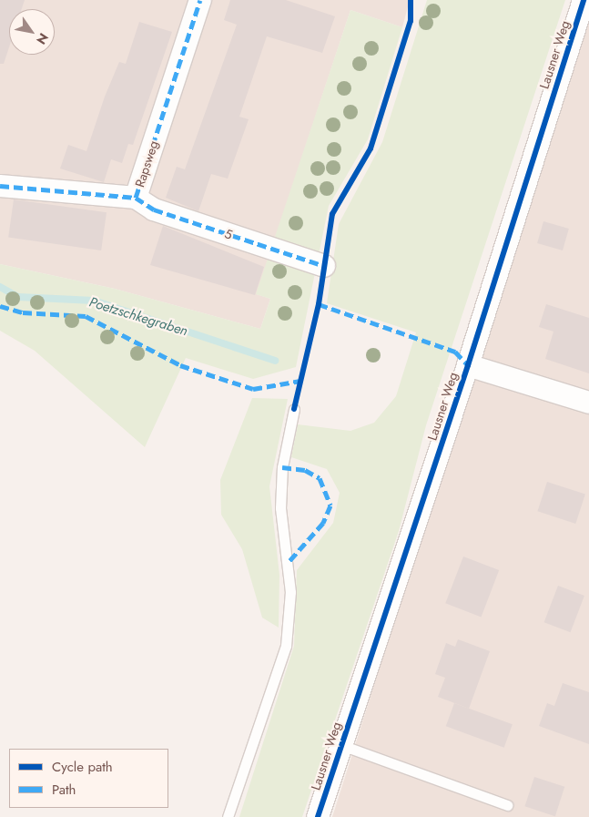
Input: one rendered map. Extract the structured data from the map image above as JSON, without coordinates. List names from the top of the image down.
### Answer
{
  "streets": {
    "street": ["Lausner Weg", "Rapsweg", "5"]
  },
  "crossings": [
    ["Rapsweg", "5"]
  ],
  "water": ["Poetzschkegraben"],
  "legend": ["Cycle path", "Path"],
  "north": "bottom right"
}
